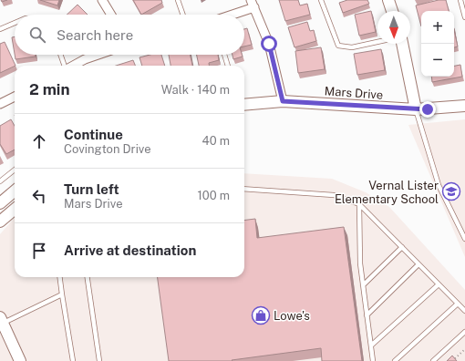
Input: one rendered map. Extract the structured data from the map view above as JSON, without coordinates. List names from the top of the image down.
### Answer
{
  "streets": {
    "street": ["Mars Drive"]
  },
  "places": {
    "school or university": ["Vernal Lister Elementary School"],
    "shop": ["Lowe's"]
  },
  "north": "bottom",
  "page": {
    "map_buttons": ["+", "−"],
    "search": "Search here",
    "heading": ["2 min", "Walk · 140 m"],
    "list": [
      ["Continue", "Covington Drive", "40 m"],
      ["Turn left", "Mars Drive", "100 m"],
      "Arrive at destination"
    ]
  }
}
